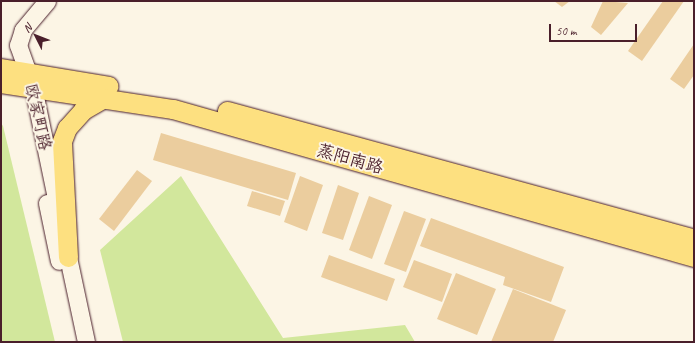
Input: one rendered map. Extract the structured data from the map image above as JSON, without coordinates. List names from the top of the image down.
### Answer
{
  "streets": {
    "main road": ["欧家町路", "蒸阳南路"]
  },
  "crossings": [
    ["欧家町路", "蒸阳南路"]
  ],
  "scale_bar": "50 m",
  "north": "top left"
}
